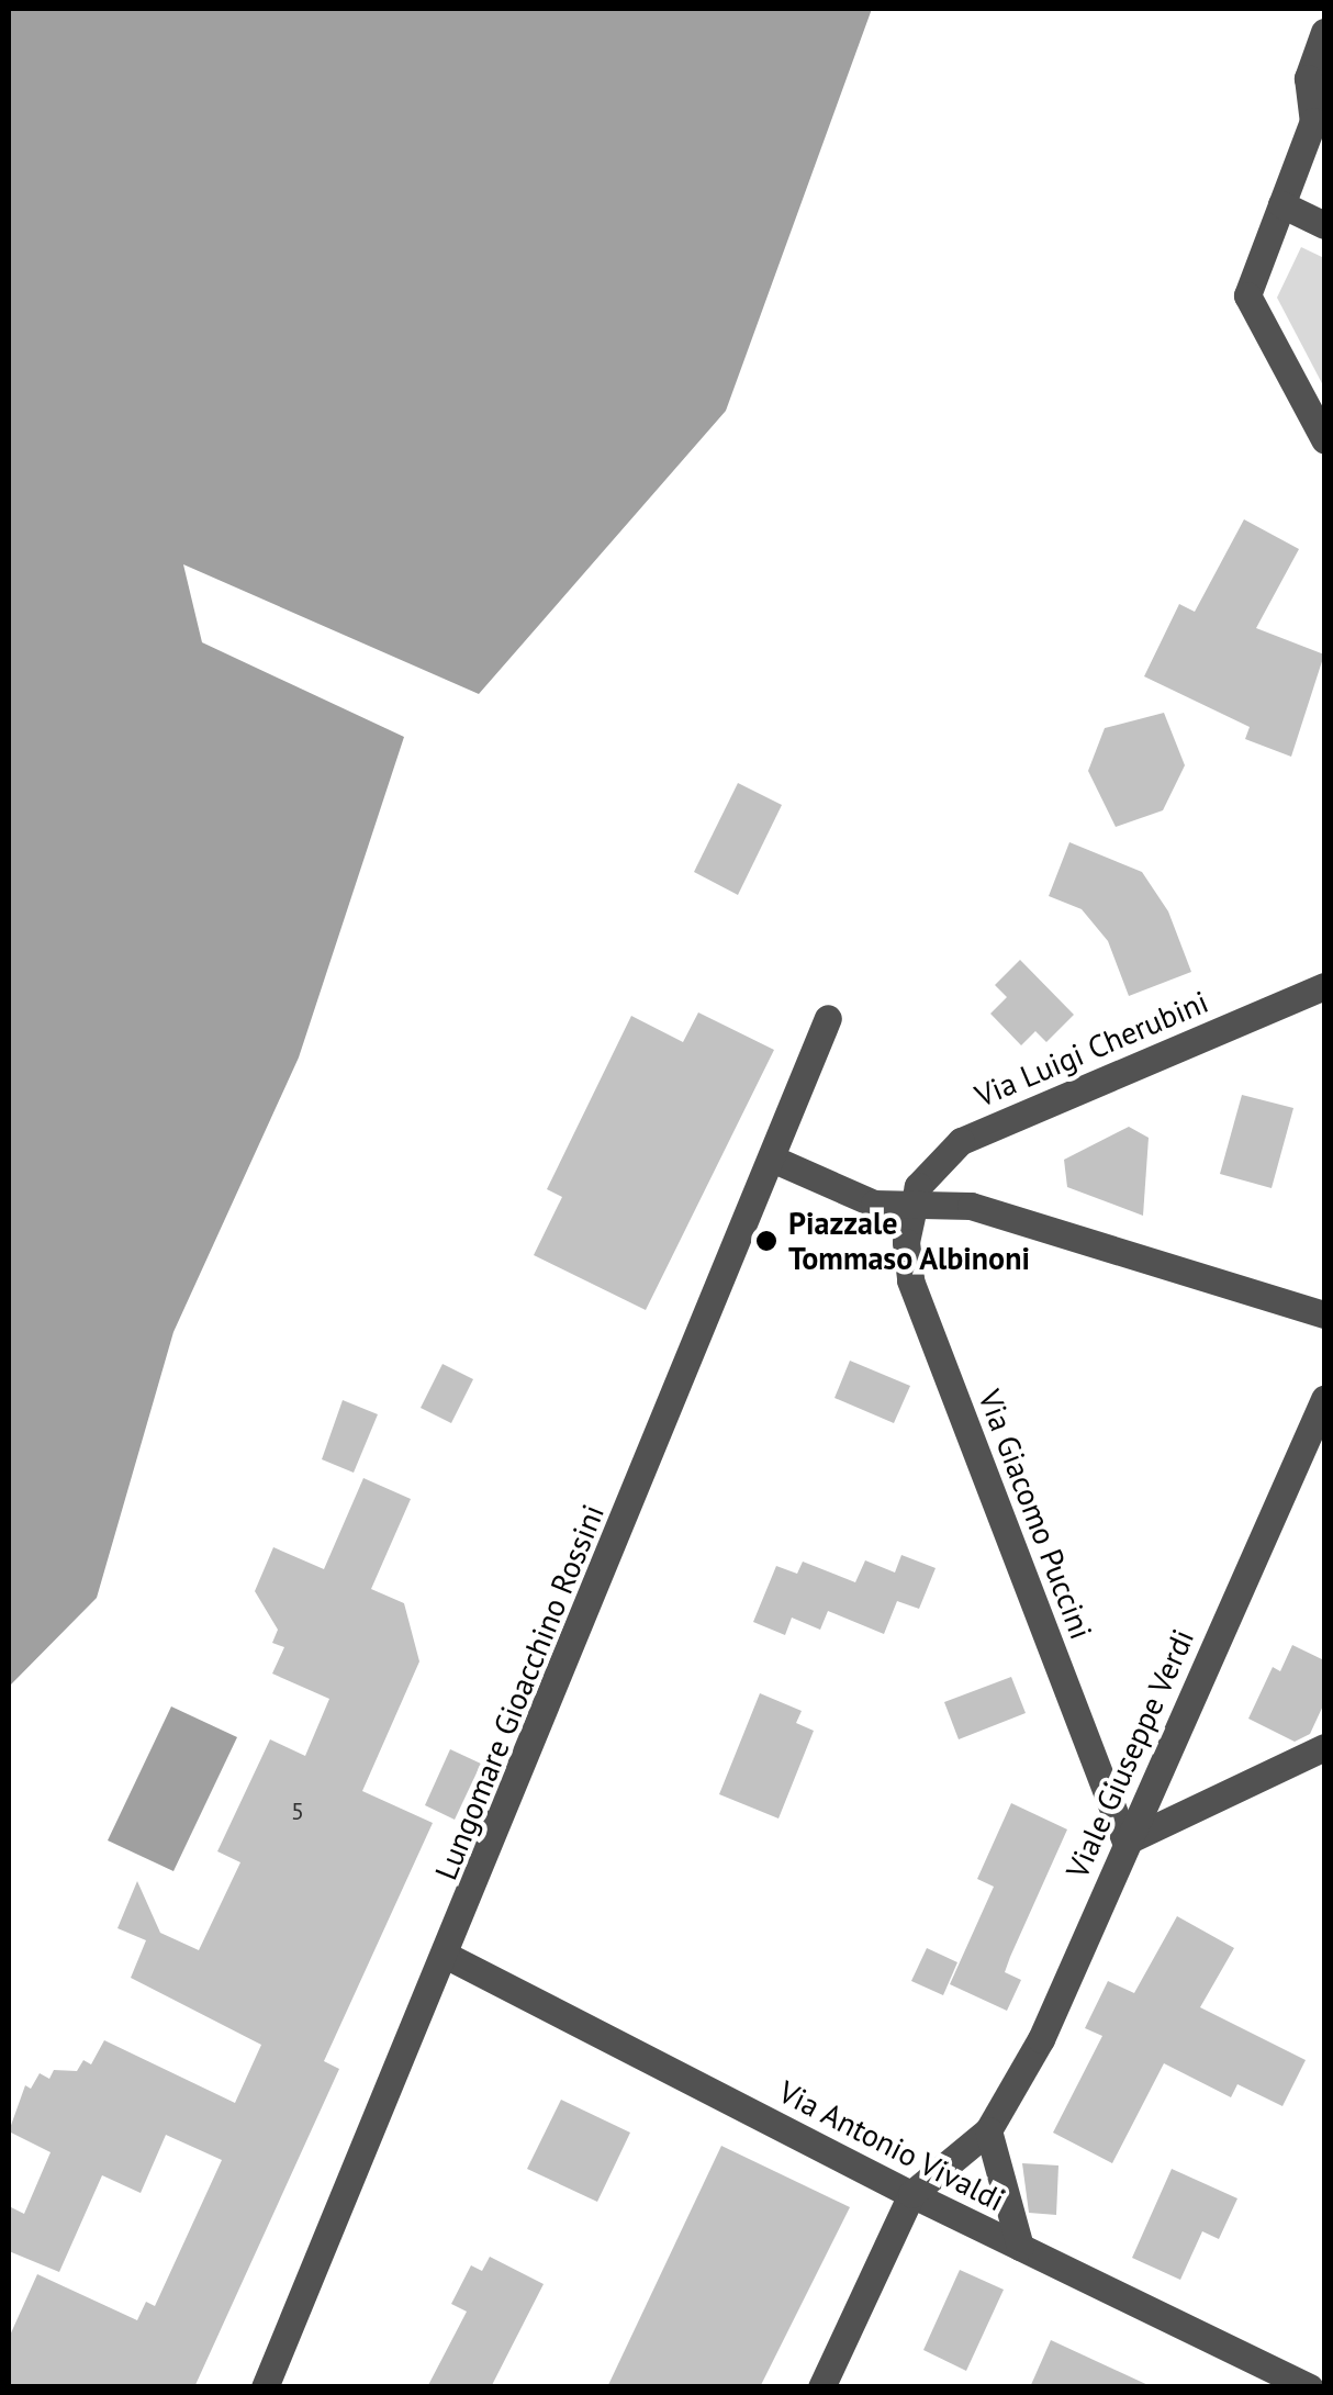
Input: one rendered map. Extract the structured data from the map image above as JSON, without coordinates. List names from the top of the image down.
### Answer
{
  "streets": {
    "street": [
      "Via Luigi Cherubini",
      "Via Giacomo Puccini",
      "Lungomare Gioacchino Rossini",
      "Viale Giuseppe Verdi",
      "Via Antonio Vivaldi"
    ]
  },
  "crossings": [
    ["Via Luigi Cherubini", "Via Giacomo Puccini"],
    ["Via Giacomo Puccini", "Viale Giuseppe Verdi"],
    ["Lungomare Gioacchino Rossini", "Via Antonio Vivaldi"]
  ],
  "places": ["Piazzale Tommaso Albinoni"],
  "house_numbers": ["5"]
}
